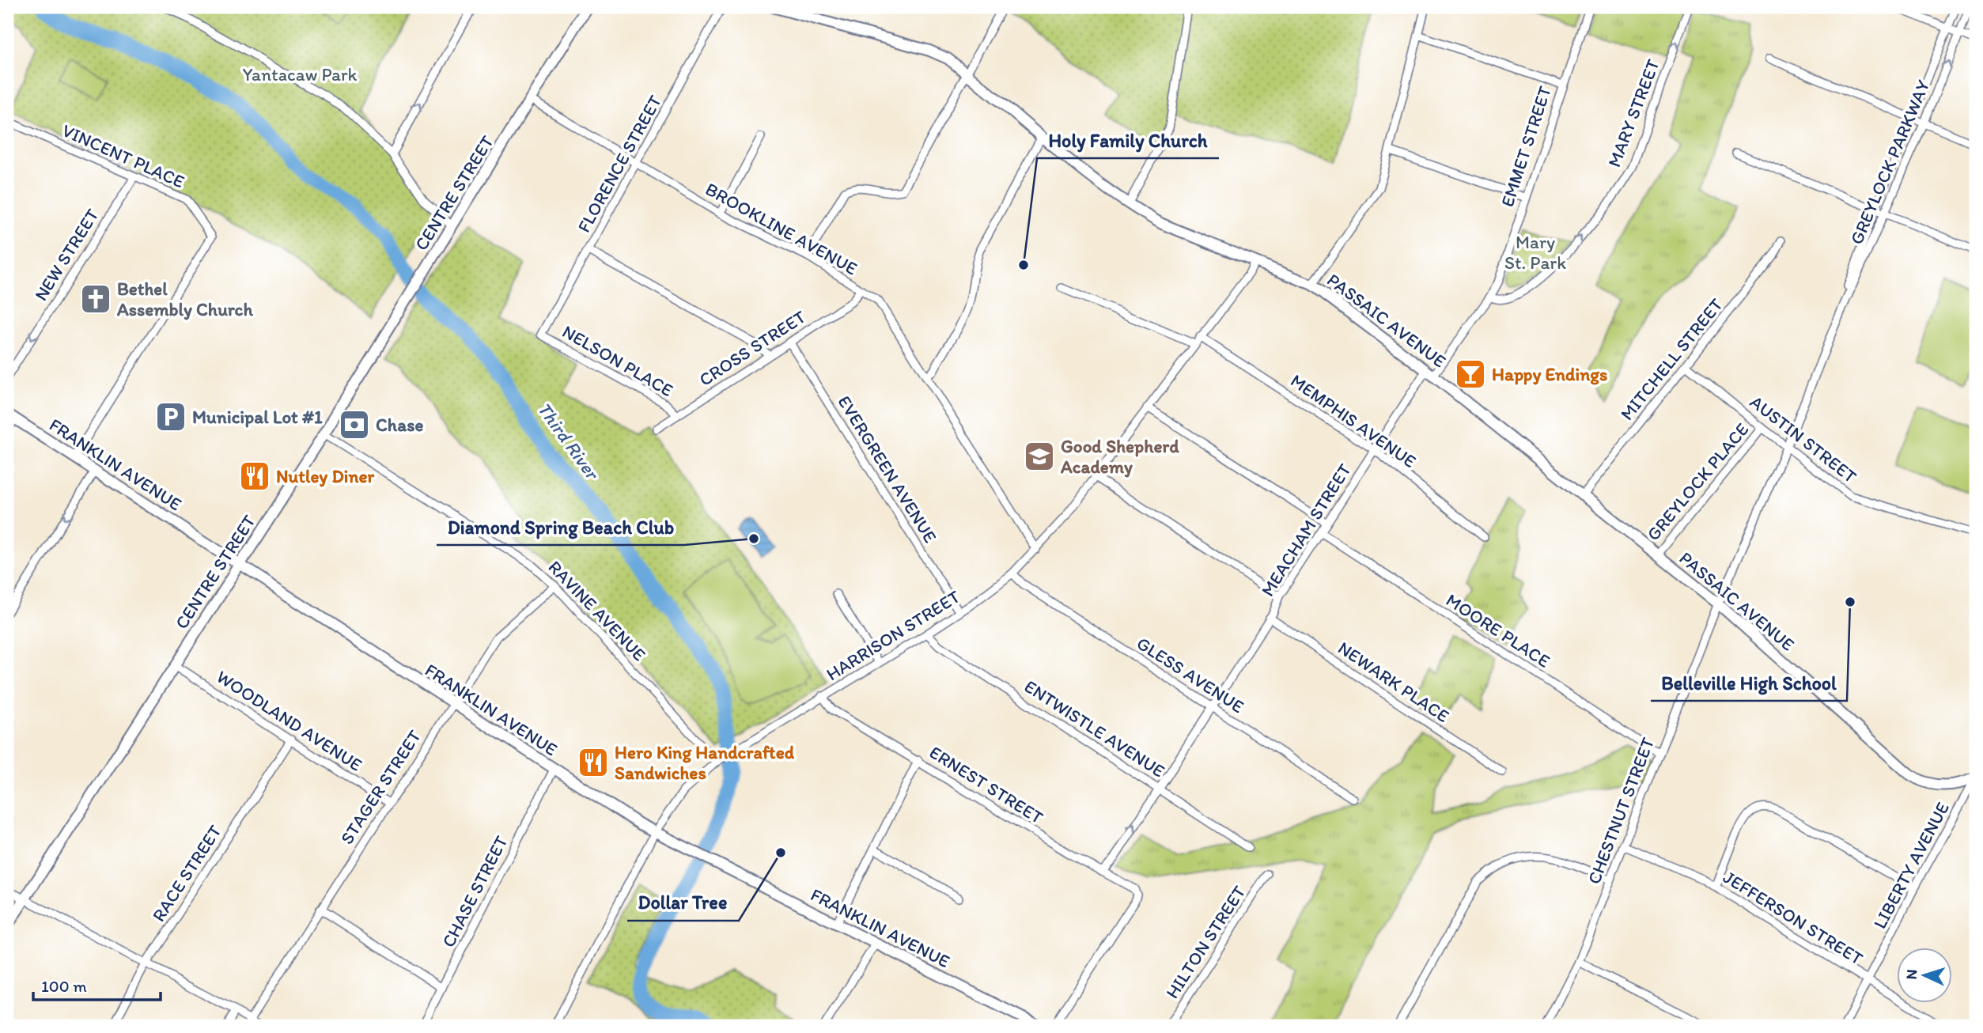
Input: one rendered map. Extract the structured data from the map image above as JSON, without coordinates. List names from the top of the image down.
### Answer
{
  "streets": {
    "street": [
      "MARY STREET",
      "EMMET STREET",
      "VINCENT PLACE",
      "GREYLOCK PARKWAY",
      "FLORENCE STREET",
      "CENTRE STREET",
      "BROOKLINE AVENUE",
      "NEW STREET",
      "PASSAIC AVENUE",
      "CROSS STREET",
      "MITCHELL STREET",
      "NELSON PLACE",
      "MEMPHIS AVENUE",
      "AUSTIN STREET",
      "FRANKLIN AVENUE",
      "EVERGREEN AVENUE",
      "GREYLOCK PLACE",
      "MEACHAM STREET",
      "RAVINE AVENUE",
      "MOORE PLACE",
      "HARRISON STREET",
      "GLESS AVENUE",
      "NEWARK PLACE",
      "WOODLAND AVENUE",
      "ENTWISTLE AVENUE",
      "ERNEST STREET",
      "STAGER STREET",
      "CHESTNUT STREET",
      "LIBERTY AVENUE",
      "RACE STREET",
      "CHASE STREET",
      "JEFFERSON STREET",
      "HILTON STREET"
    ]
  },
  "crossings": [
    ["MARY STREET", "EMMET STREET"],
    ["EMMET STREET", "PASSAIC AVENUE"],
    ["EMMET STREET", "MEACHAM STREET"],
    ["VINCENT PLACE", "NEW STREET"],
    ["VINCENT PLACE", "FRANKLIN AVENUE"],
    ["GREYLOCK PARKWAY", "PASSAIC AVENUE"],
    ["GREYLOCK PARKWAY", "AUSTIN STREET"],
    ["GREYLOCK PARKWAY", "CHESTNUT STREET"],
    ["FLORENCE STREET", "BROOKLINE AVENUE"],
    ["FLORENCE STREET", "NELSON PLACE"],
    ["CENTRE STREET", "BROOKLINE AVENUE"],
    ["CENTRE STREET", "FRANKLIN AVENUE"],
    ["CENTRE STREET", "RAVINE AVENUE"],
    ["CENTRE STREET", "WOODLAND AVENUE"],
    ["BROOKLINE AVENUE", "CROSS STREET"],
    ["BROOKLINE AVENUE", "HARRISON STREET"],
    ["PASSAIC AVENUE", "MITCHELL STREET"],
    ["PASSAIC AVENUE", "GREYLOCK PLACE"],
    ["PASSAIC AVENUE", "MEACHAM STREET"],
    ["PASSAIC AVENUE", "HARRISON STREET"],
    ["PASSAIC AVENUE", "CHESTNUT STREET"],
    ["PASSAIC AVENUE", "LIBERTY AVENUE"],
    ["CROSS STREET", "NELSON PLACE"],
    ["CROSS STREET", "EVERGREEN AVENUE"],
    ["MITCHELL STREET", "AUSTIN STREET"],
    ["MEMPHIS AVENUE", "MEACHAM STREET"],
    ["MEMPHIS AVENUE", "HARRISON STREET"],
    ["AUSTIN STREET", "GREYLOCK PLACE"],
    ["FRANKLIN AVENUE", "HARRISON STREET"],
    ["FRANKLIN AVENUE", "STAGER STREET"],
    ["FRANKLIN AVENUE", "CHASE STREET"],
    ["EVERGREEN AVENUE", "HARRISON STREET"],
    ["MEACHAM STREET", "MOORE PLACE"],
    ["MEACHAM STREET", "GLESS AVENUE"],
    ["MEACHAM STREET", "NEWARK PLACE"],
    ["MEACHAM STREET", "ENTWISTLE AVENUE"],
    ["MEACHAM STREET", "ERNEST STREET"],
    ["RAVINE AVENUE", "HARRISON STREET"],
    ["RAVINE AVENUE", "STAGER STREET"],
    ["MOORE PLACE", "CHESTNUT STREET"],
    ["HARRISON STREET", "GLESS AVENUE"],
    ["HARRISON STREET", "ENTWISTLE AVENUE"],
    ["HARRISON STREET", "ERNEST STREET"],
    ["WOODLAND AVENUE", "STAGER STREET"],
    ["WOODLAND AVENUE", "RACE STREET"],
    ["CHESTNUT STREET", "JEFFERSON STREET"],
    ["LIBERTY AVENUE", "JEFFERSON STREET"]
  ],
  "one_way": ["MARY STREET", "NEW STREET"],
  "water": ["Third River"],
  "parks": ["Yantacaw Park", "Mary St. Park"],
  "places": {
    "other": [
      "Holy Family Church",
      "Diamond Spring Beach Club",
      "Belleville High School",
      "Dollar Tree"
    ],
    "church": ["Bethel Assembly Church"],
    "bar": ["Happy Endings"],
    "parking": ["Municipal Lot #1"],
    "bank": ["Chase"],
    "school or university": ["Good Shepherd Academy"],
    "restaurant": ["Nutley Diner", "Hero King Handcrafted Sandwiches"]
  },
  "scale_bar": "100 m",
  "north": "left"
}
